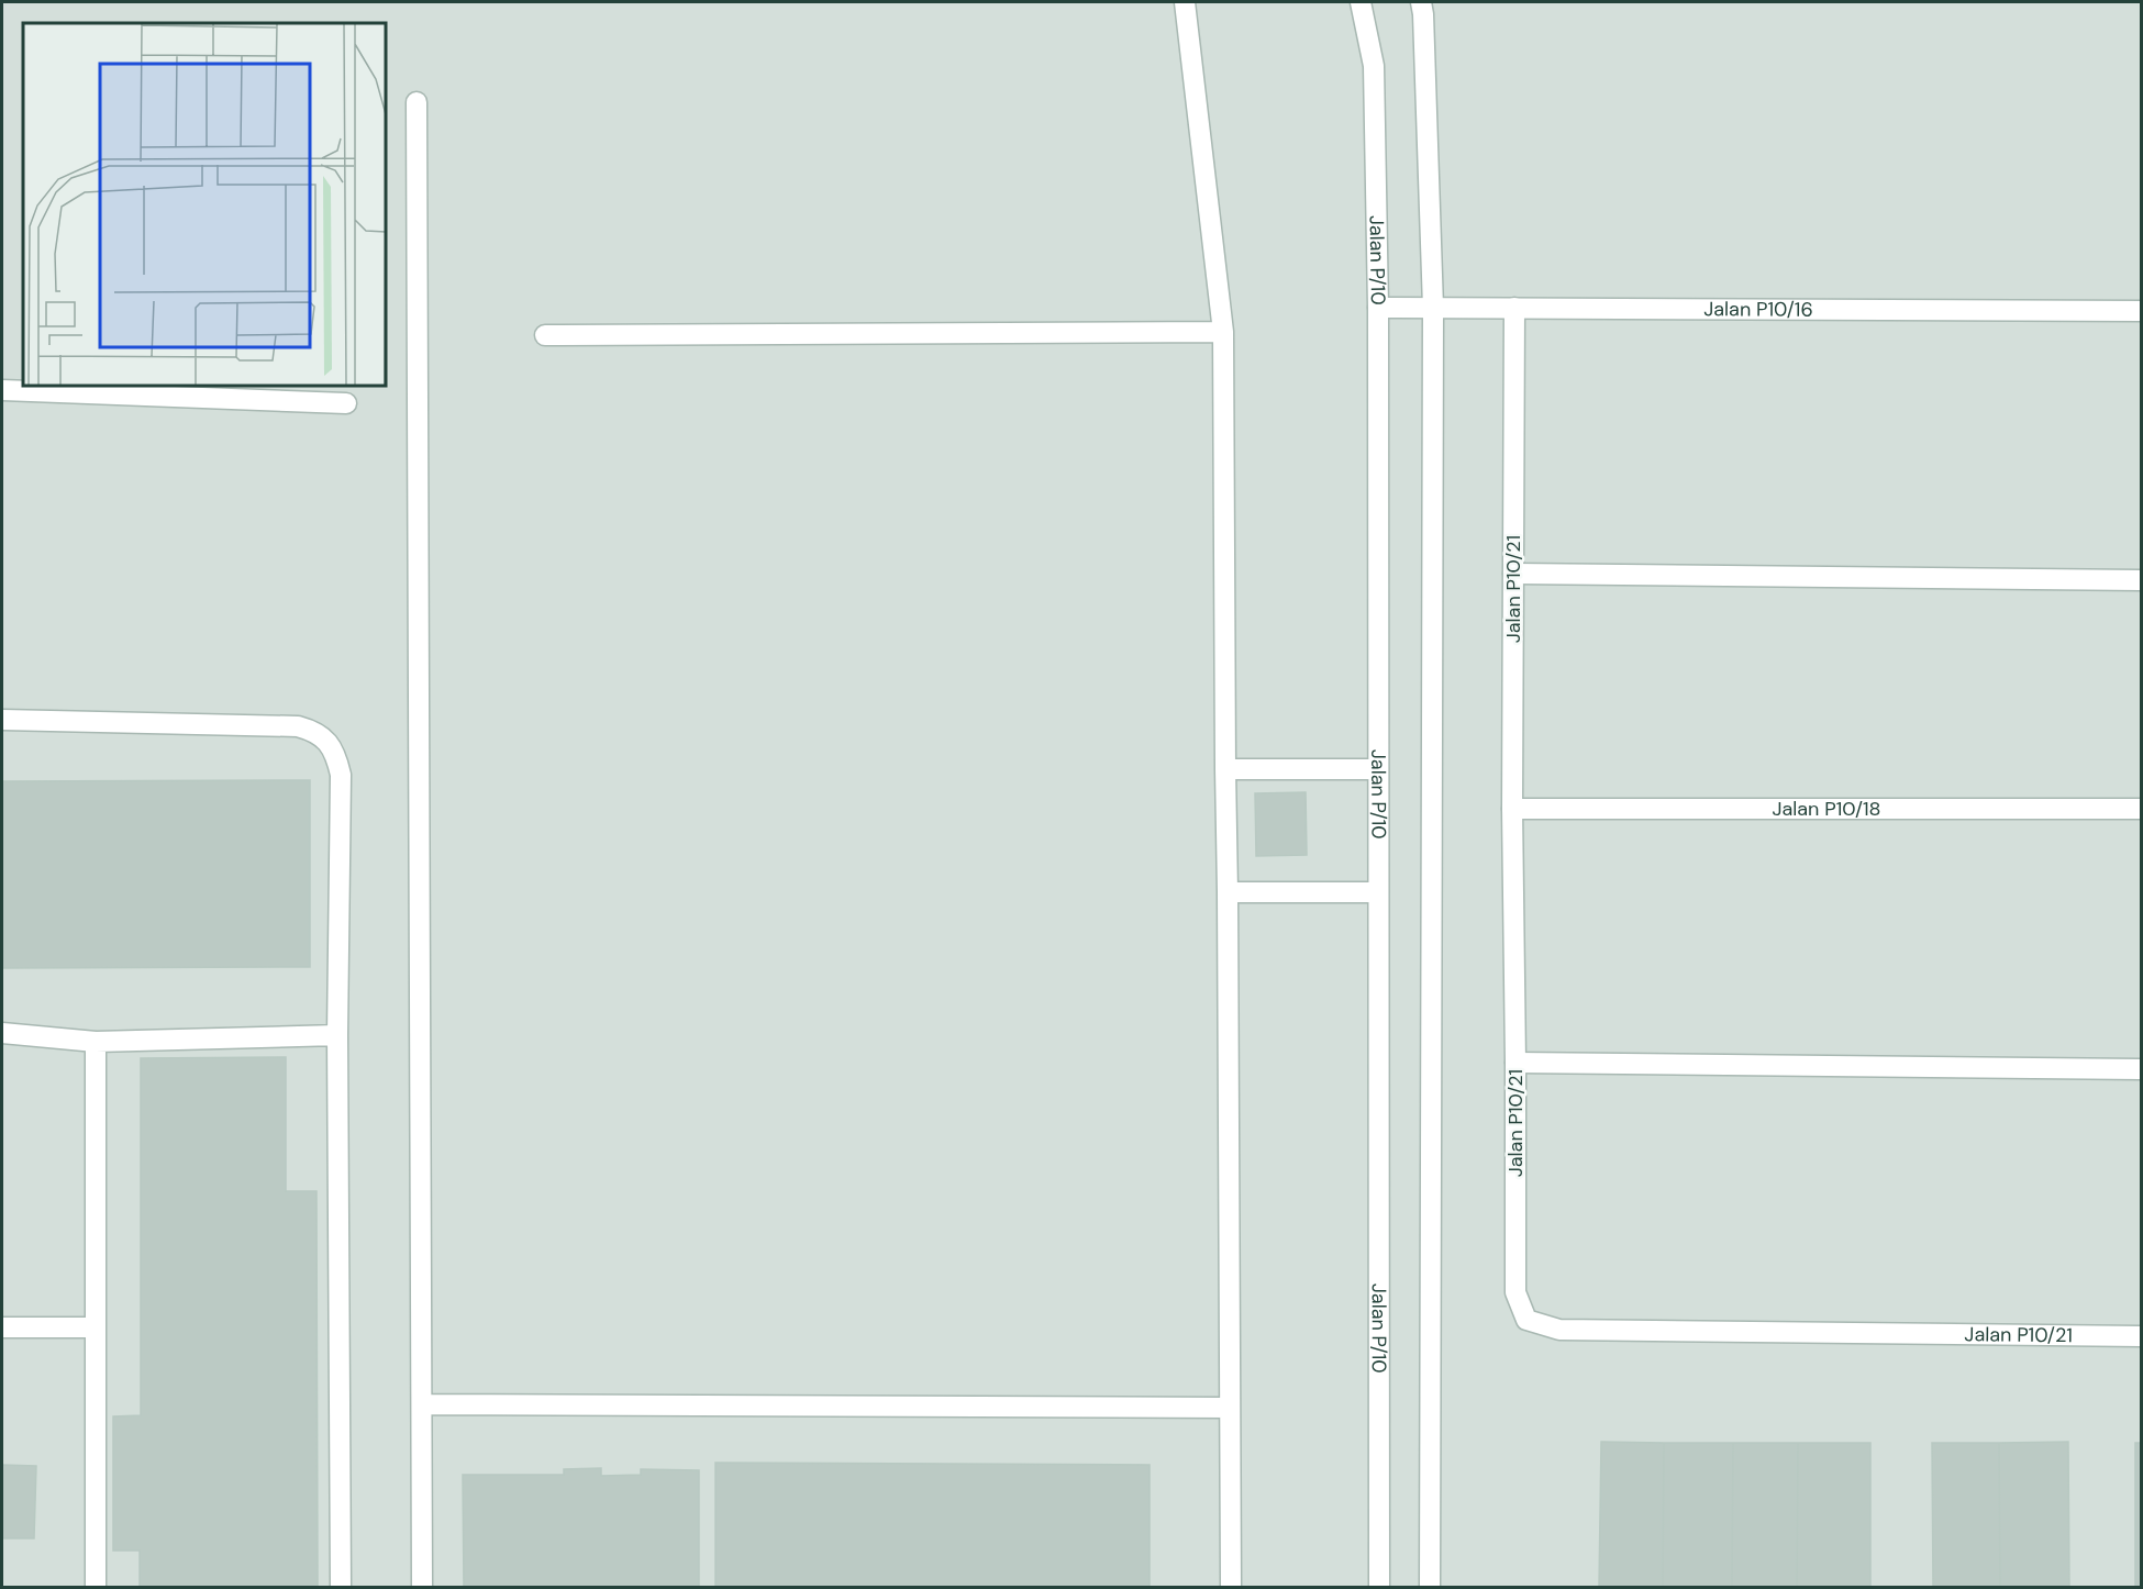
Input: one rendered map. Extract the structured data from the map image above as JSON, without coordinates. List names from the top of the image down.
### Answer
{
  "streets": {
    "street": [
      "Jalan P/10",
      "Jalan P10/16",
      "Jalan P10/21",
      "Jalan P10/18"
    ]
  },
  "crossings": [
    ["Jalan P/10", "Jalan P10/16"],
    ["Jalan P10/16", "Jalan P10/21"],
    ["Jalan P10/21", "Jalan P10/18"]
  ]
}
